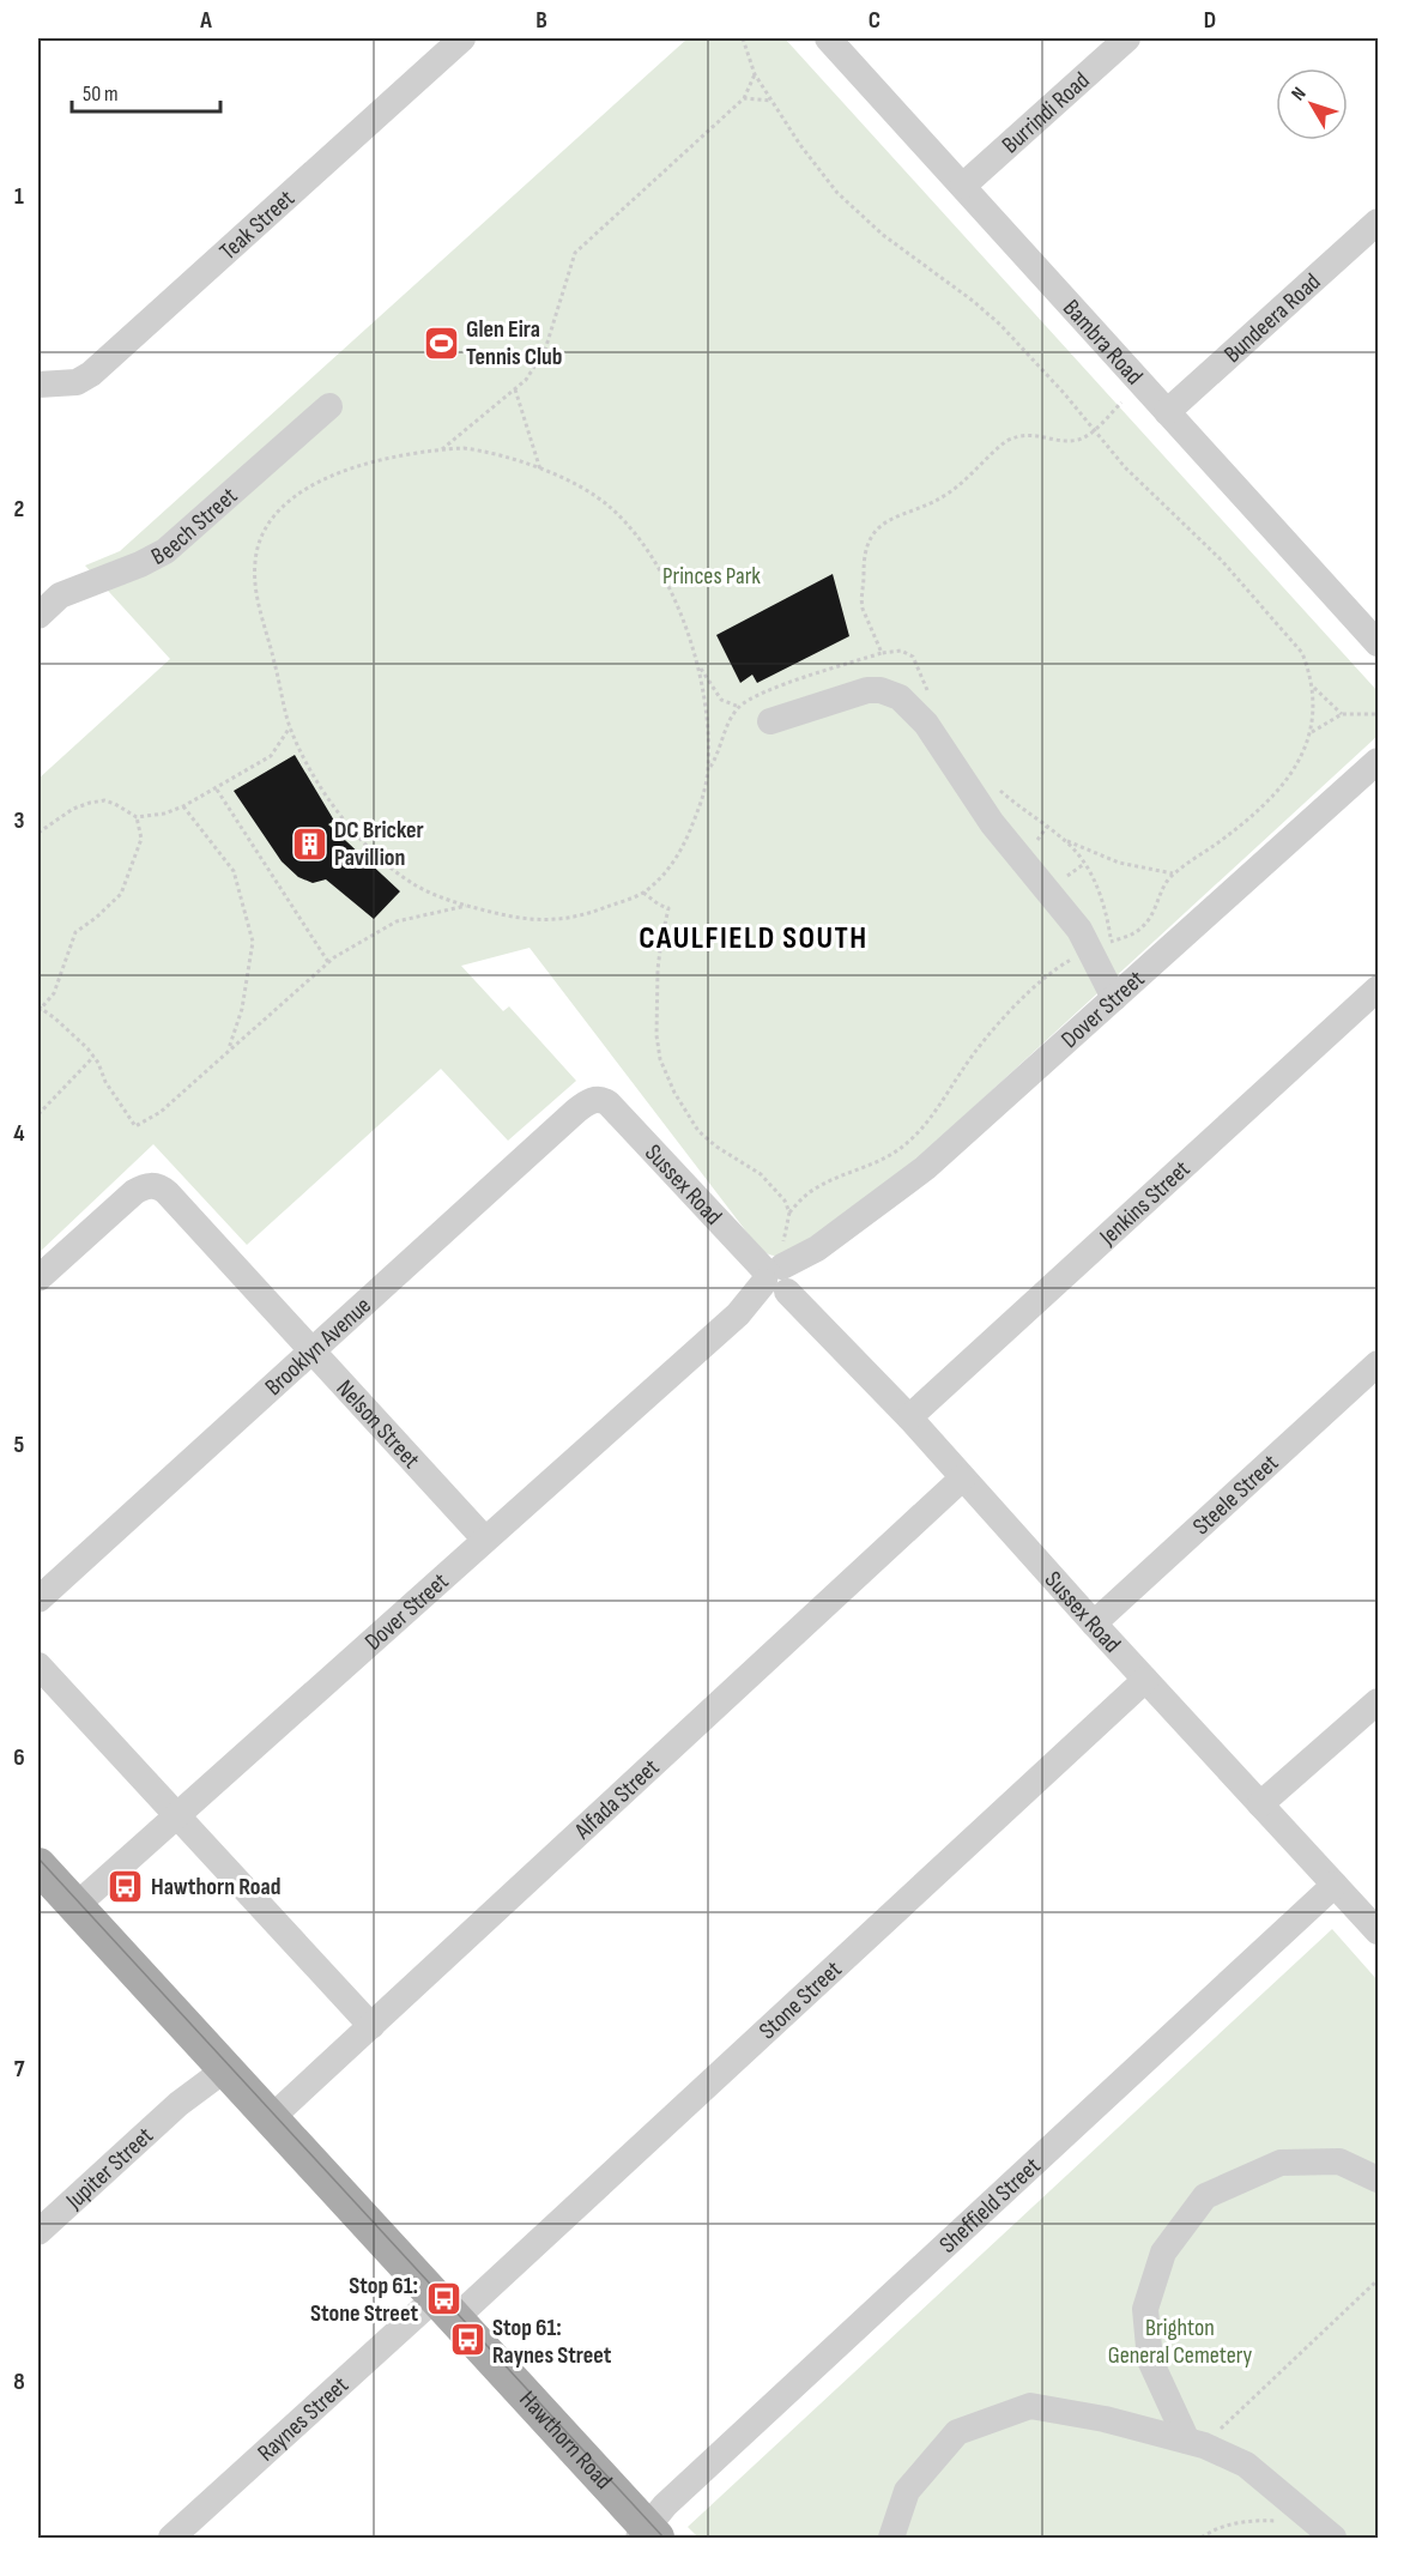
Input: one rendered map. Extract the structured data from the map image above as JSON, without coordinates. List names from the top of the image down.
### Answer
{
  "streets": {
    "main road": ["Hawthorn Road"],
    "street": [
      "Burrindi Road",
      "Teak Street",
      "Bundeera Road",
      "Bambra Road",
      "Beech Street",
      "Dover Street",
      "Sussex Road",
      "Jenkins Street",
      "Brooklyn Avenue",
      "Nelson Street",
      "Steele Street",
      "Alfada Street",
      "Stone Street",
      "Jupiter Street",
      "Sheffield Street",
      "Raynes Street"
    ]
  },
  "crossings": [
    ["Burrindi Road", "Bambra Road"],
    ["Bundeera Road", "Bambra Road"],
    ["Dover Street", "Sussex Road"],
    ["Dover Street", "Nelson Street"],
    ["Dover Street", "Hawthorn Road"],
    ["Sussex Road", "Jenkins Street"],
    ["Sussex Road", "Brooklyn Avenue"],
    ["Sussex Road", "Steele Street"],
    ["Sussex Road", "Alfada Street"],
    ["Sussex Road", "Stone Street"],
    ["Sussex Road", "Sheffield Street"],
    ["Brooklyn Avenue", "Nelson Street"],
    ["Alfada Street", "Hawthorn Road"],
    ["Stone Street", "Raynes Street"],
    ["Stone Street", "Hawthorn Road"],
    ["Jupiter Street", "Hawthorn Road"],
    ["Sheffield Street", "Hawthorn Road"],
    ["Raynes Street", "Hawthorn Road"]
  ],
  "districts": ["CAULFIELD SOUTH"],
  "parks": ["Princes Park", "Brighton General Cemetery"],
  "places": {
    "sports": ["Glen Eira Tennis Club"],
    "building": ["DC Bricker Pavillion"],
    "bus stop": ["Hawthorn Road", "Stop 61: Stone Street", "Stop 61: Raynes Street"]
  },
  "scale_bar": "50 m",
  "north": "top left",
  "grid": {
    "columns": [
      "A",
      "B",
      "C",
      "D"
    ],
    "rows": [
      "1",
      "2",
      "3",
      "4",
      "5",
      "6",
      "7",
      "8"
    ]
  }
}
